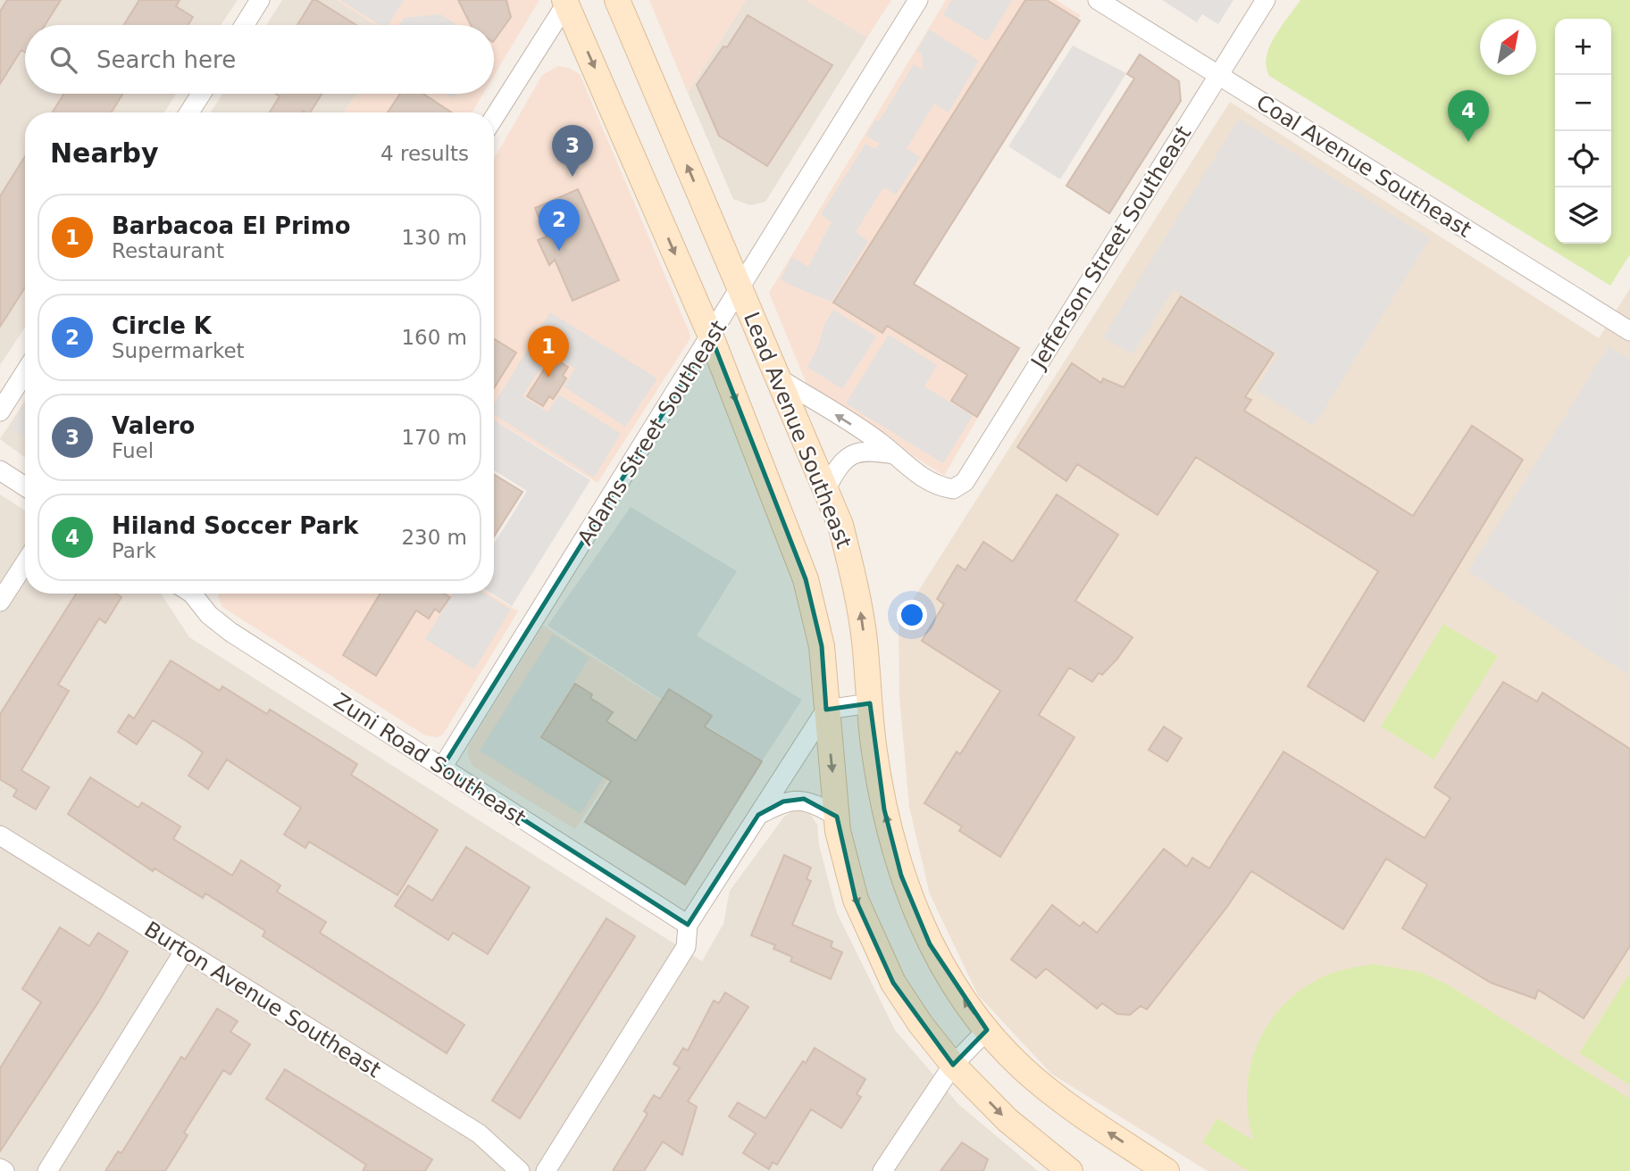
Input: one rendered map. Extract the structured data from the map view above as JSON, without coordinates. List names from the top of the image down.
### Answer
{
  "streets": {
    "main road": ["Lead Avenue Southeast"],
    "street": [
      "Coal Avenue Southeast",
      "Jefferson Street Southeast",
      "Adams Street Southeast",
      "Zuni Road Southeast",
      "Burton Avenue Southeast"
    ]
  },
  "crossings": [
    ["Coal Avenue Southeast", "Jefferson Street Southeast"],
    ["Lead Avenue Southeast", "Adams Street Southeast"],
    ["Adams Street Southeast", "Zuni Road Southeast"]
  ],
  "north": "top right",
  "page": {
    "map_buttons": ["+", "−"],
    "search": "Search here",
    "pins": [
      "4",
      "3",
      "2",
      "1"
    ],
    "heading": ["Nearby", "4 results"],
    "list": [
      {
        "mark": "1",
        "name": "Barbacoa El Primo",
        "note": "Restaurant",
        "value": "130 m"
      },
      {
        "mark": "2",
        "name": "Circle K",
        "note": "Supermarket",
        "value": "160 m"
      },
      {
        "mark": "3",
        "name": "Valero",
        "note": "Fuel",
        "value": "170 m"
      },
      {
        "mark": "4",
        "name": "Hiland Soccer Park",
        "note": "Park",
        "value": "230 m"
      }
    ]
  }
}
